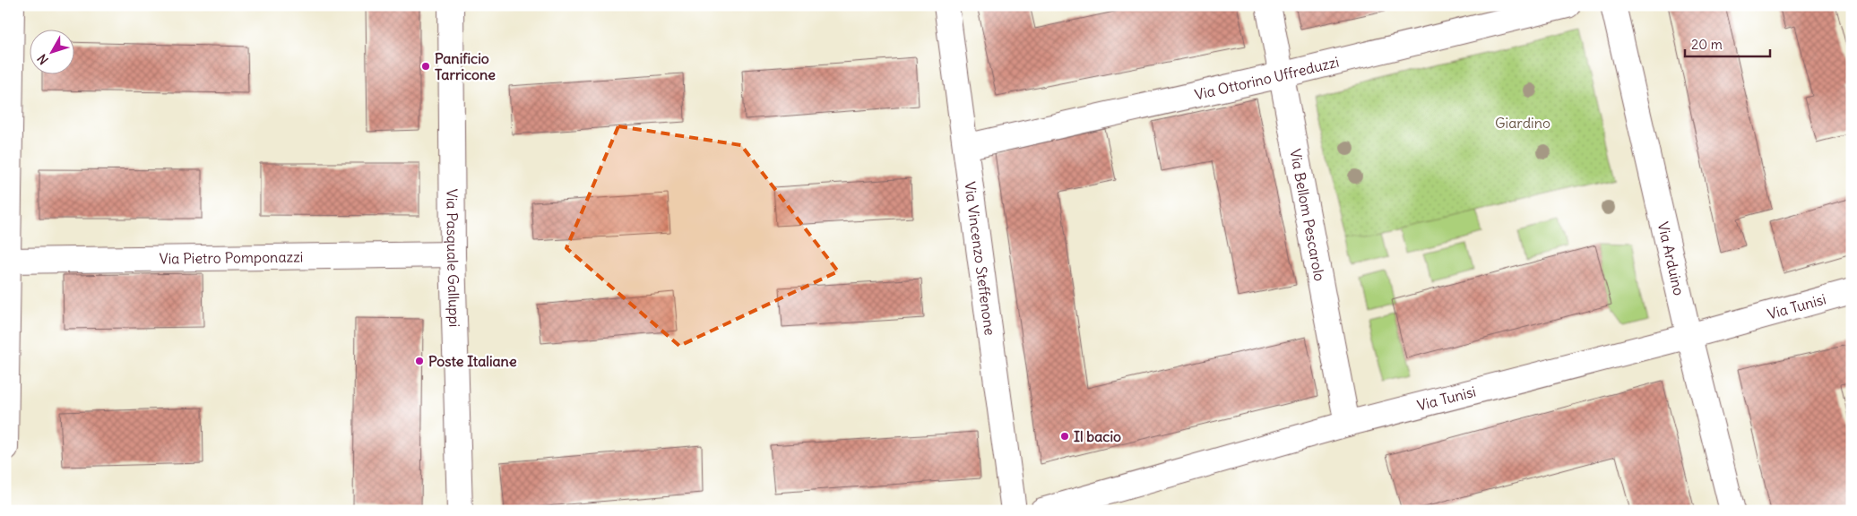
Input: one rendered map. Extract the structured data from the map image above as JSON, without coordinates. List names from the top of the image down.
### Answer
{
  "streets": {
    "street": [
      "Via Ottorino Uffreduzzi",
      "Via Bellom Pescarolo",
      "Via Pietro Pomponazzi",
      "Via Pasquale Galluppi",
      "Via Vincenzo Steffenone",
      "Via Arduino",
      "Via Tunisi"
    ]
  },
  "crossings": [
    ["Via Ottorino Uffreduzzi", "Via Bellom Pescarolo"],
    ["Via Ottorino Uffreduzzi", "Via Vincenzo Steffenone"],
    ["Via Bellom Pescarolo", "Via Tunisi"],
    ["Via Pietro Pomponazzi", "Via Pasquale Galluppi"],
    ["Via Arduino", "Via Tunisi"]
  ],
  "parks": ["Giardino"],
  "places": ["Panificio Tarricone", "Poste Italiane", "Il bacio"],
  "scale_bar": "20 m",
  "north": "bottom left"
}
